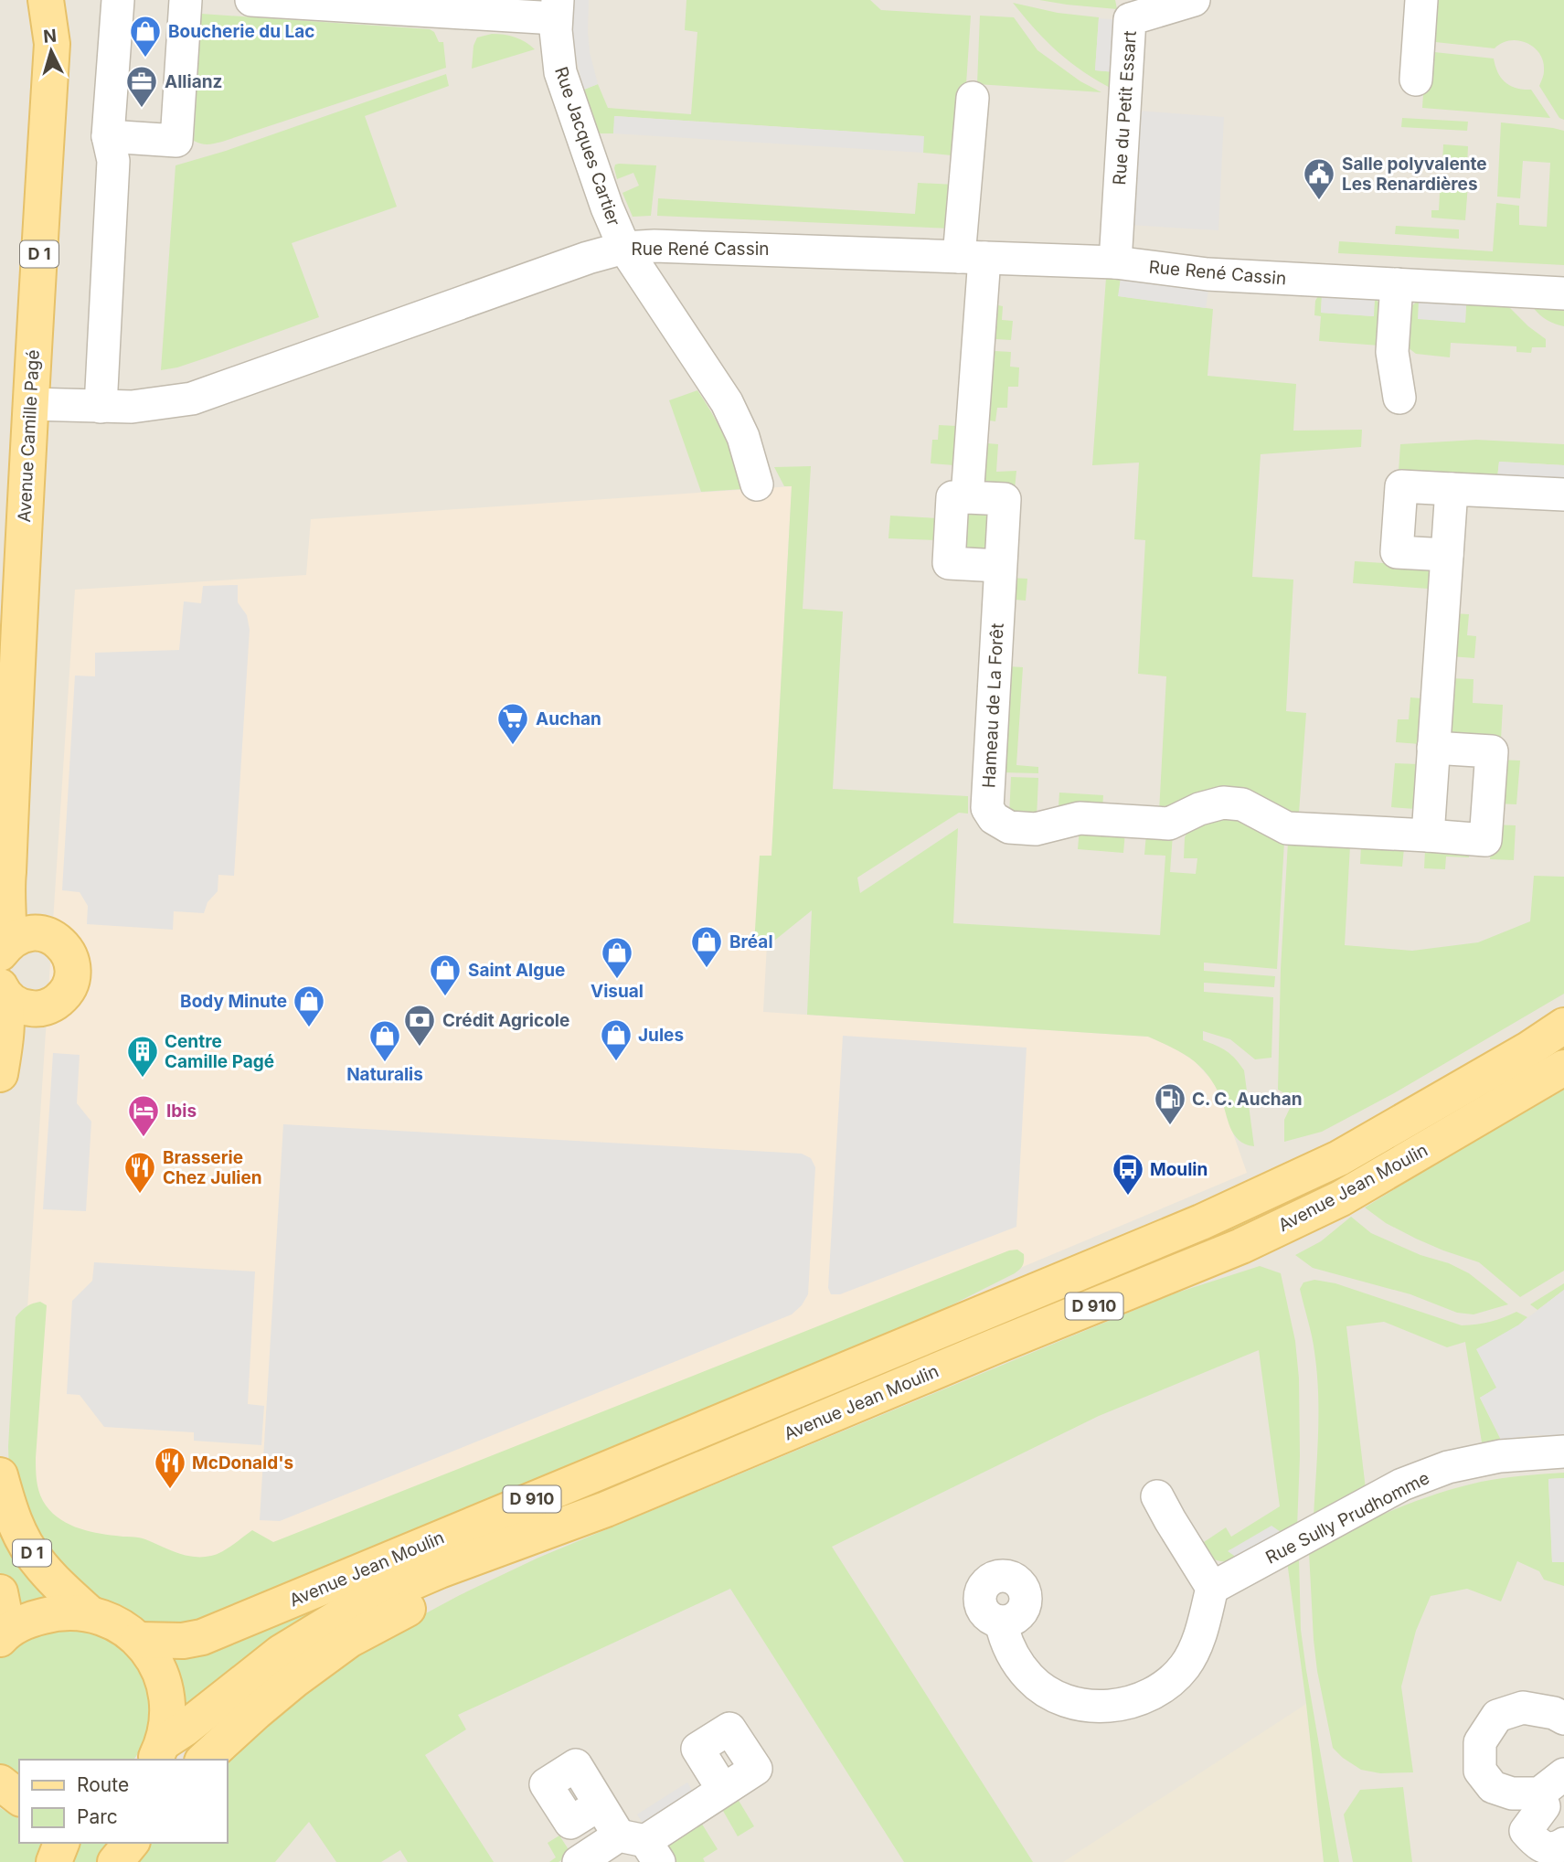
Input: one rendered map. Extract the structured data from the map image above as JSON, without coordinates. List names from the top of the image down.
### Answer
{
  "streets": {
    "main road": [
      "D 1",
      "Avenue Camille Pagé",
      "Avenue Jean Moulin",
      "D 910"
    ],
    "street": [
      "Rue du Petit Essart",
      "Rue Jacques Cartier",
      "Rue René Cassin",
      "Hameau de La Forêt",
      "Rue Sully Prudhomme"
    ]
  },
  "crossings": [
    ["Rue du Petit Essart", "Rue René Cassin"],
    ["Rue Jacques Cartier", "Rue René Cassin"],
    ["Rue René Cassin", "Avenue Camille Pagé"],
    ["Avenue Jean Moulin", "D 910"]
  ],
  "places": {
    "shop": [
      "Boucherie du Lac",
      "Bréal",
      "Visual",
      "Saint Algue",
      "Body Minute",
      "Jules",
      "Naturalis"
    ],
    "office": ["Allianz"],
    "public building": ["Salle polyvalente Les Renardières"],
    "supermarket": ["Auchan"],
    "bank": ["Crédit Agricole"],
    "building": ["Centre Camille Pagé"],
    "fuel station": ["C. C. Auchan"],
    "hotel": ["Ibis"],
    "restaurant": ["Brasserie Chez Julien", "McDonald's"],
    "bus stop": ["Moulin"]
  },
  "legend": ["Route", "Parc"],
  "north": "top"
}
